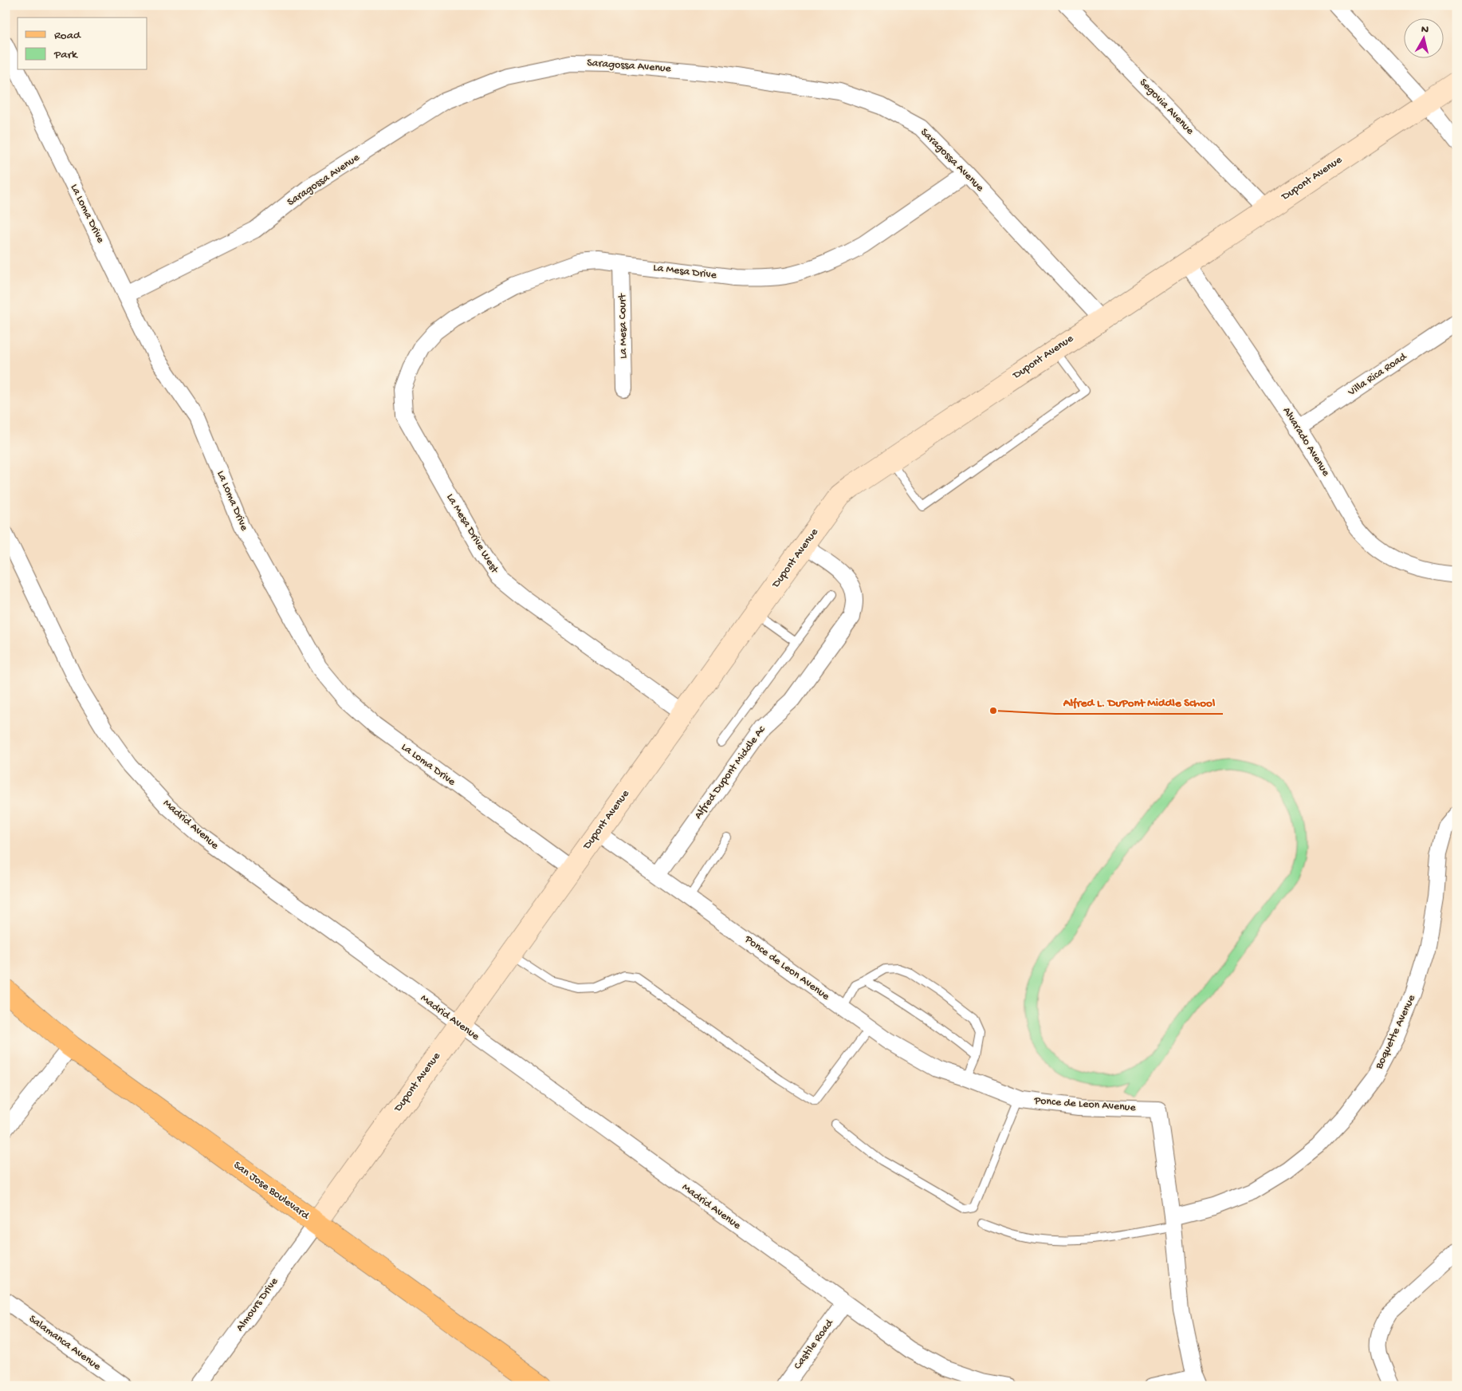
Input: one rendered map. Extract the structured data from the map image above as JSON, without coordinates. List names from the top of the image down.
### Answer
{
  "streets": {
    "main road": ["San Jose Boulevard"],
    "street": [
      "Saragossa Avenue",
      "Segovia Avenue",
      "Dupont Avenue",
      "La Loma Drive",
      "La Mesa Drive",
      "La Mesa Court",
      "Villa Rica Road",
      "Alvarado Avenue",
      "La Mesa Drive West",
      "Alfred Dupont Middle Ac",
      "Madrid Avenue",
      "Ponce de Leon Avenue",
      "Boquette Avenue",
      "Almours Drive",
      "Salamanca Avenue",
      "Castile Road"
    ]
  },
  "crossings": [
    ["Saragossa Avenue", "Dupont Avenue"],
    ["Saragossa Avenue", "La Loma Drive"],
    ["Saragossa Avenue", "La Mesa Drive"],
    ["Segovia Avenue", "Dupont Avenue"],
    ["Dupont Avenue", "La Loma Drive"],
    ["Dupont Avenue", "Alvarado Avenue"],
    ["Dupont Avenue", "La Mesa Drive West"],
    ["Dupont Avenue", "Alfred Dupont Middle Ac"],
    ["Dupont Avenue", "Madrid Avenue"],
    ["Dupont Avenue", "Ponce de Leon Avenue"],
    ["Dupont Avenue", "San Jose Boulevard"],
    ["Dupont Avenue", "Almours Drive"],
    ["La Mesa Drive", "La Mesa Court"],
    ["La Mesa Drive", "La Mesa Drive West"],
    ["Villa Rica Road", "Alvarado Avenue"],
    ["Alfred Dupont Middle Ac", "Ponce de Leon Avenue"],
    ["Madrid Avenue", "Castile Road"],
    ["Ponce de Leon Avenue", "Boquette Avenue"],
    ["San Jose Boulevard", "Almours Drive"]
  ],
  "places": ["Alfred L. DuPont Middle School"],
  "legend": ["Road", "Park"],
  "north": "top"
}
